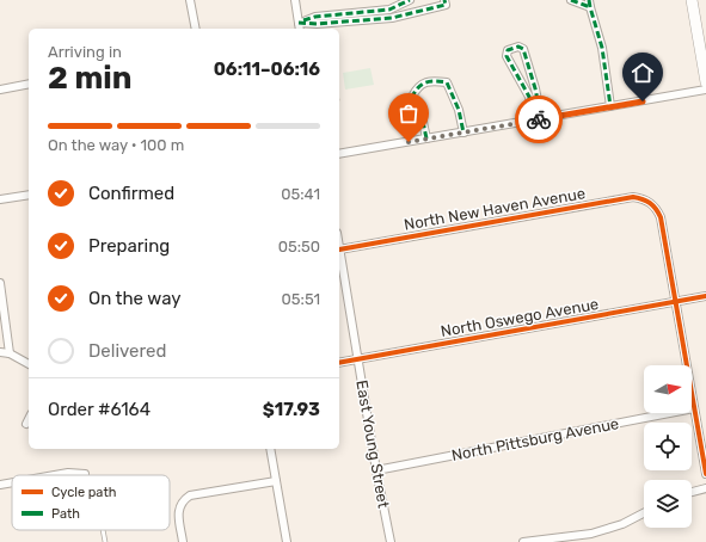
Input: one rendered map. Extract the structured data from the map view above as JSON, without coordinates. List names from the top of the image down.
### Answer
{
  "streets": {
    "street": [
      "North New Haven Avenue",
      "North Oswego Avenue",
      "North Pittsburg Avenue",
      "East Young Street"
    ]
  },
  "crossings": [
    ["North New Haven Avenue", "North Oswego Avenue"],
    ["North New Haven Avenue", "East Young Street"],
    ["North Oswego Avenue", "East Young Street"],
    ["North Pittsburg Avenue", "East Young Street"]
  ],
  "legend": ["Cycle path", "Path"],
  "north": "right",
  "page": {
    "heading": ["2 min", "Arriving in", "06:11–06:16"],
    "panel": ["Order #6164", "$17.93"],
    "bar": "On the way · 100 m",
    "list": [
      ["Confirmed", "05:41"],
      ["Preparing", "05:50"],
      ["On the way", "05:51"],
      "Delivered"
    ]
  }
}
